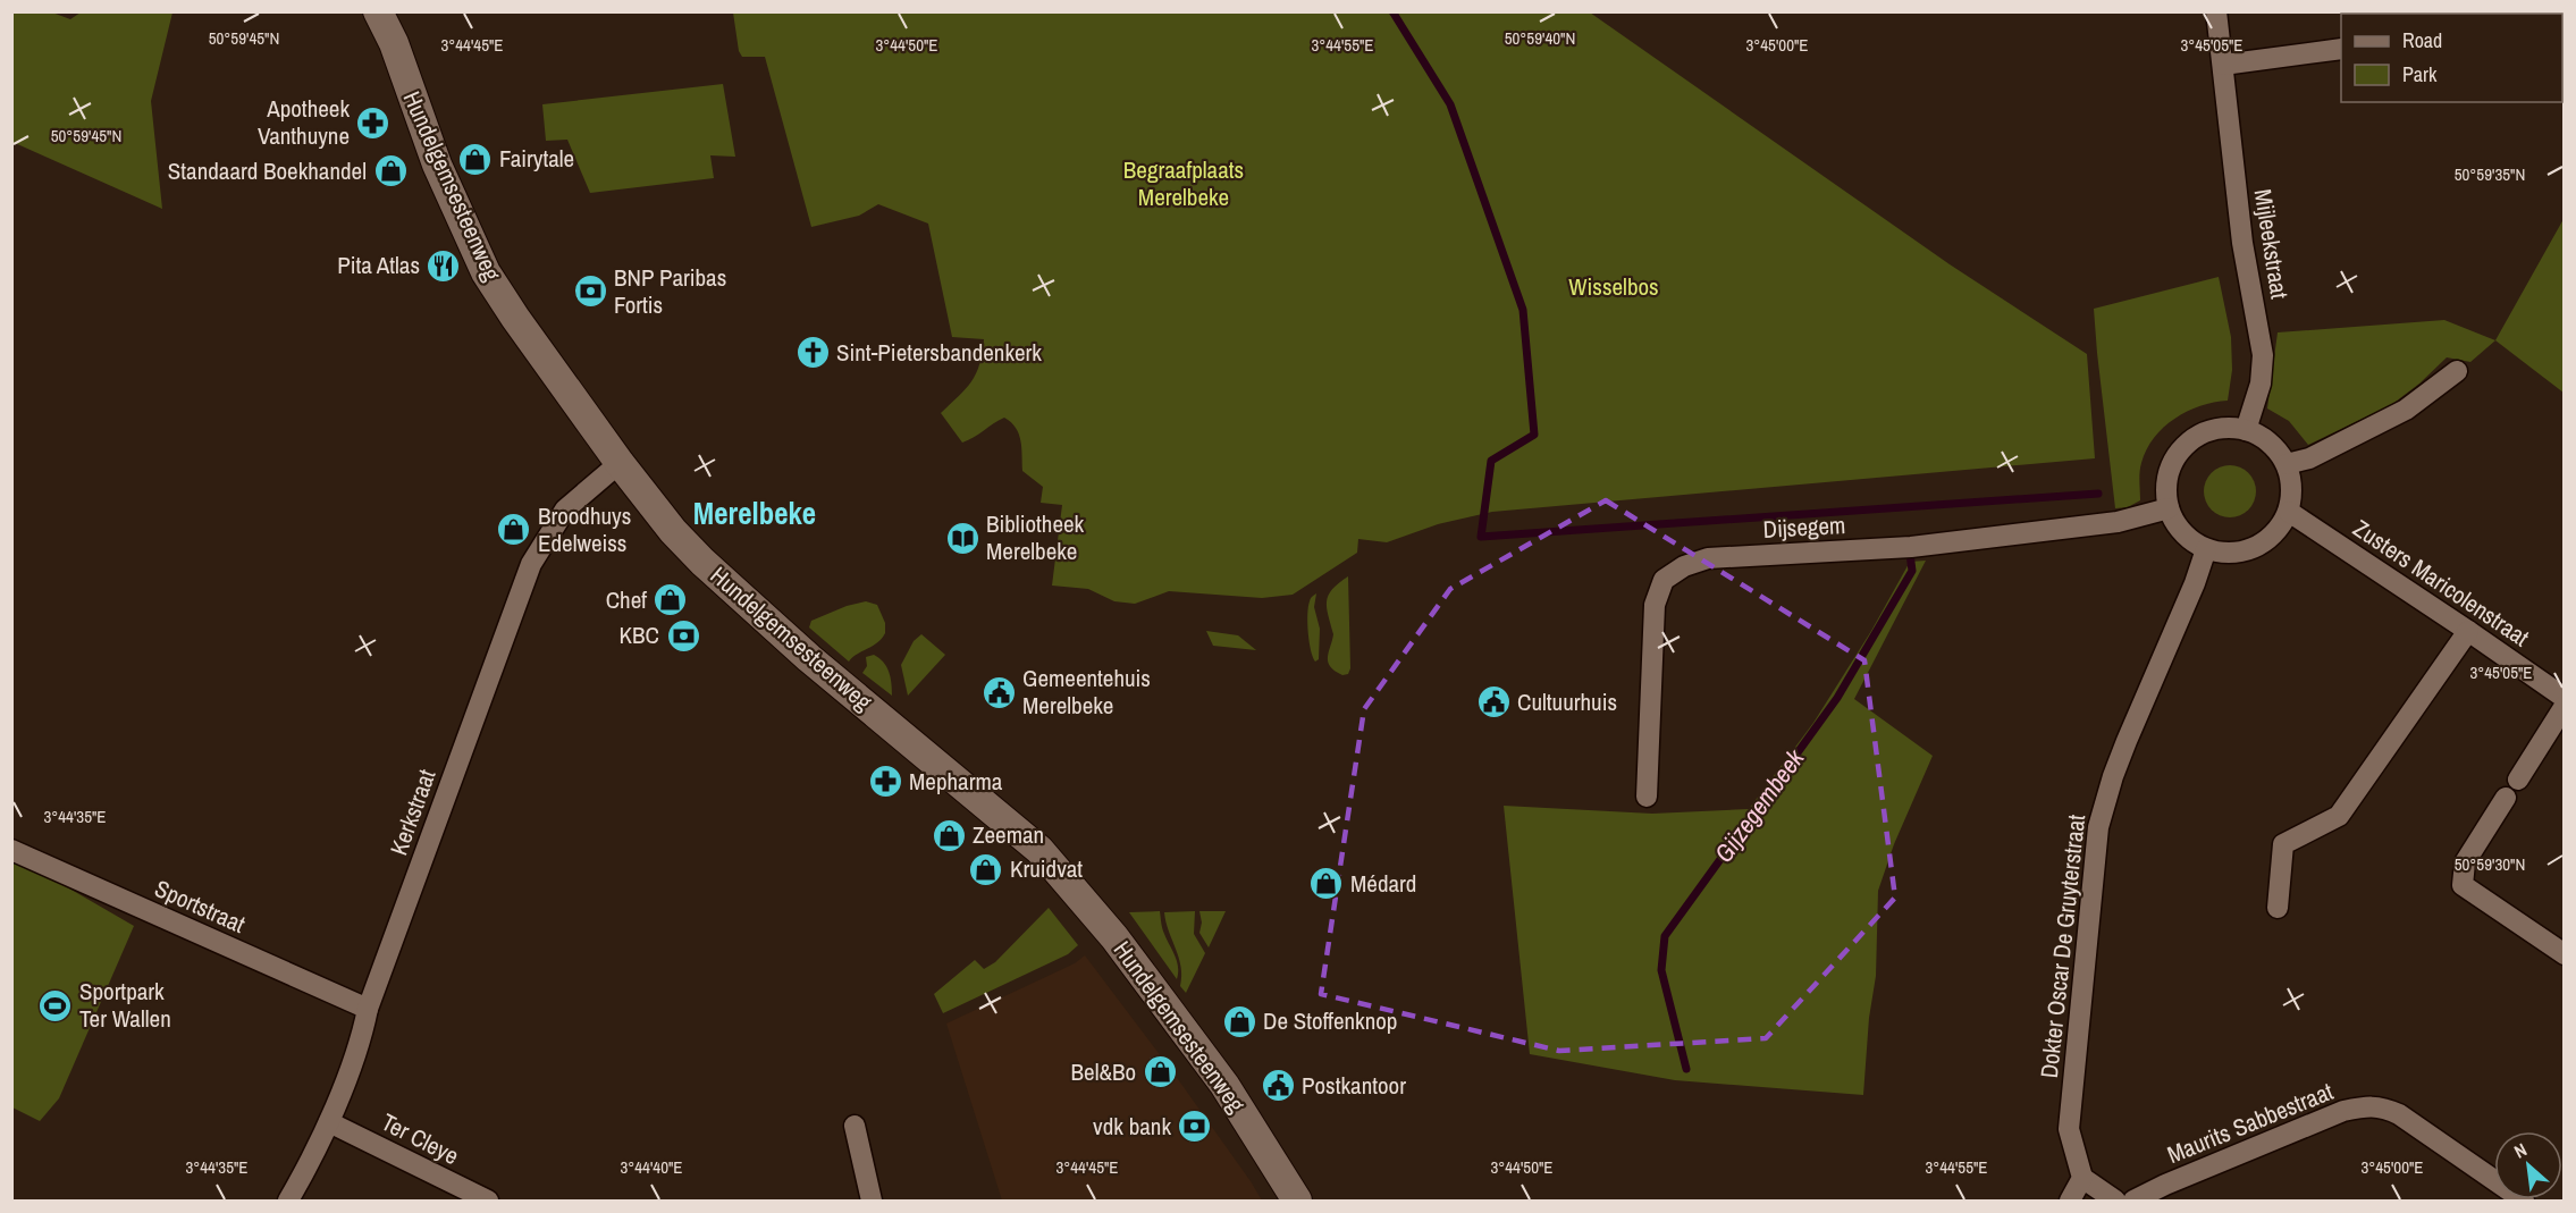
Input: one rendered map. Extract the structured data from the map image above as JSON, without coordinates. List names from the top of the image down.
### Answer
{
  "streets": {
    "main road": ["Hundelgemsesteenweg"],
    "street": [
      "Mijleekstraat",
      "Dijsegem",
      "Zusters Maricolenstraat",
      "Kerkstraat",
      "Sportstraat",
      "Dokter Oscar De Gruyterstraat",
      "Maurits Sabbestraat",
      "Ter Cleye"
    ]
  },
  "crossings": [
    ["Hundelgemsesteenweg", "Kerkstraat"],
    ["Mijleekstraat", "Dijsegem"],
    ["Mijleekstraat", "Zusters Maricolenstraat"],
    ["Mijleekstraat", "Dokter Oscar De Gruyterstraat"],
    ["Dijsegem", "Zusters Maricolenstraat"],
    ["Dijsegem", "Dokter Oscar De Gruyterstraat"],
    ["Zusters Maricolenstraat", "Dokter Oscar De Gruyterstraat"],
    ["Kerkstraat", "Sportstraat"],
    ["Kerkstraat", "Ter Cleye"]
  ],
  "districts": ["Merelbeke"],
  "water": ["Gijzegembeek"],
  "parks": ["Begraafplaats Merelbeke", "Wisselbos"],
  "places": {
    "pharmacy": ["Apotheek Vanthuyne", "Mepharma"],
    "shop": [
      "Fairytale",
      "Standaard Boekhandel",
      "Broodhuys Edelweiss",
      "Chef",
      "Zeeman",
      "Kruidvat",
      "Médard",
      "De Stoffenknop",
      "Bel&Bo"
    ],
    "restaurant": ["Pita Atlas"],
    "bank": ["BNP Paribas Fortis", "KBC", "vdk bank"],
    "church": ["Sint-Pietersbandenkerk"],
    "library": ["Bibliotheek Merelbeke"],
    "public building": ["Gemeentehuis Merelbeke", "Cultuurhuis", "Postkantoor"],
    "sports": ["Sportpark Ter Wallen"]
  },
  "legend": ["Road", "Park"],
  "north": "top left",
  "coordinates": [
    "50°59'45\"N",
    "50°59'40\"N",
    "3°44'45\"E",
    "3°44'50\"E",
    "3°44'55\"E",
    "3°45'00\"E",
    "3°45'05\"E",
    "50°59'35\"N",
    "3°44'35\"E",
    "50°59'30\"N",
    "3°44'40\"E"
  ]
}
